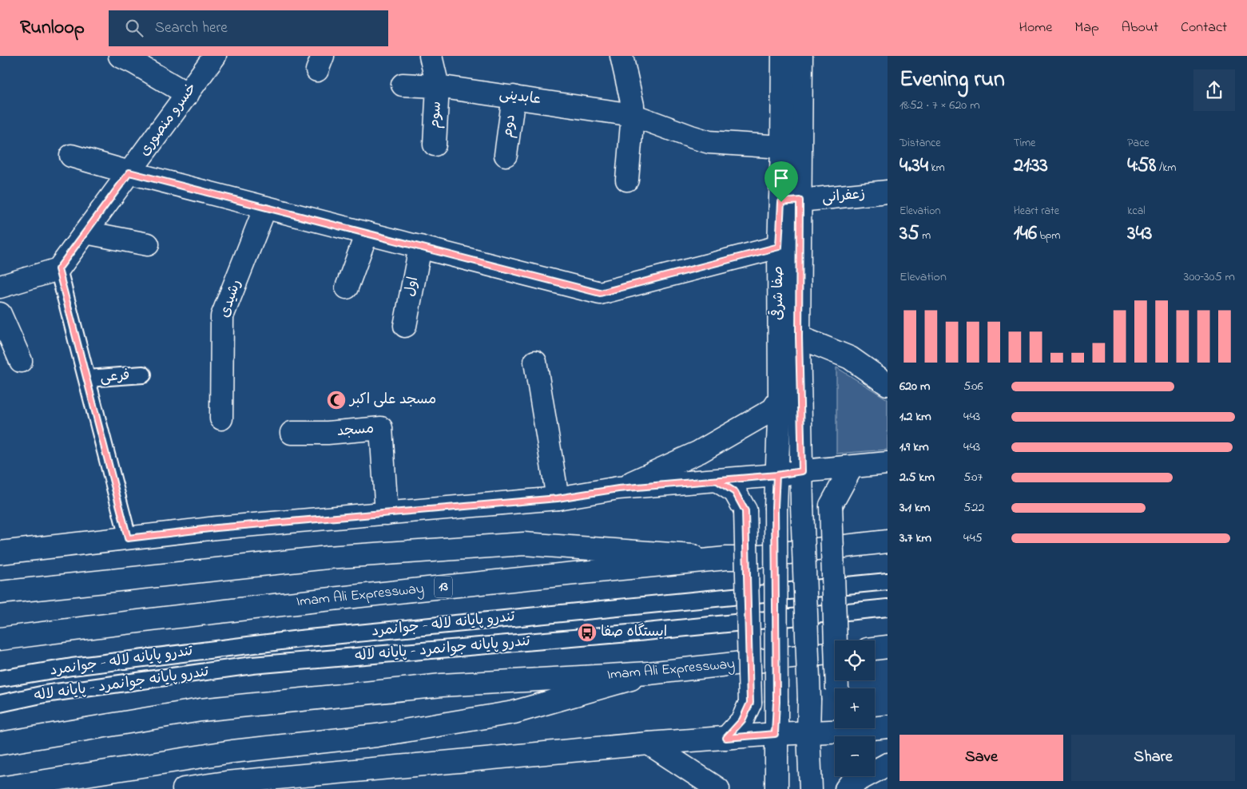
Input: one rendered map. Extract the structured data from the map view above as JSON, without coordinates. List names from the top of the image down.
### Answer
{
  "streets": {
    "main road": [
      "عابدینی",
      "سوم",
      "خسرو منصوری",
      "دوم",
      "زعفرانی",
      "اول",
      "صفا شرقی",
      "رشیدی",
      "مسجد",
      "13",
      "Imam Ali Expressway"
    ],
    "lane": ["فرعی", "تندرو پایانه لاله - جوانمرد", "تندرو پایانه جوانمرد - پایانه لاله"]
  },
  "crossings": [
    ["عابدینی", "سوم"],
    ["عابدینی", "دوم"],
    ["عابدینی", "صفا شرقی"],
    ["زعفرانی", "صفا شرقی"]
  ],
  "places": {
    "mosque": ["مسجد علی اکبر"],
    "bus stop": ["ایستگاه صفا"]
  },
  "page": {
    "header": "Runloop",
    "search": "Search here",
    "nav": [
      "Home",
      "Map",
      "About",
      "Contact"
    ],
    "heading": ["Evening run", "18:52 · 7 × 620 m"],
    "stats": [
      ["Distance", "4.34 km"],
      ["Time", "21:33"],
      ["Pace", "4:58 /km"],
      ["Elevation", "35 m"],
      ["Heart rate", "146 bpm"],
      ["kcal", "343"]
    ],
    "chart": ["Elevation", "300–305 m"],
    "list": [
      {
        "name": "620 m",
        "note": "5:06"
      },
      {
        "name": "1.2 km",
        "note": "4:43"
      },
      {
        "name": "1.9 km",
        "note": "4:43"
      },
      {
        "name": "2.5 km",
        "note": "5:07"
      },
      {
        "name": "3.1 km",
        "note": "5:22"
      },
      {
        "name": "3.7 km",
        "note": "4:45"
      }
    ],
    "map_buttons": ["+", "−"],
    "buttons": ["Save", "Share"]
  }
}
